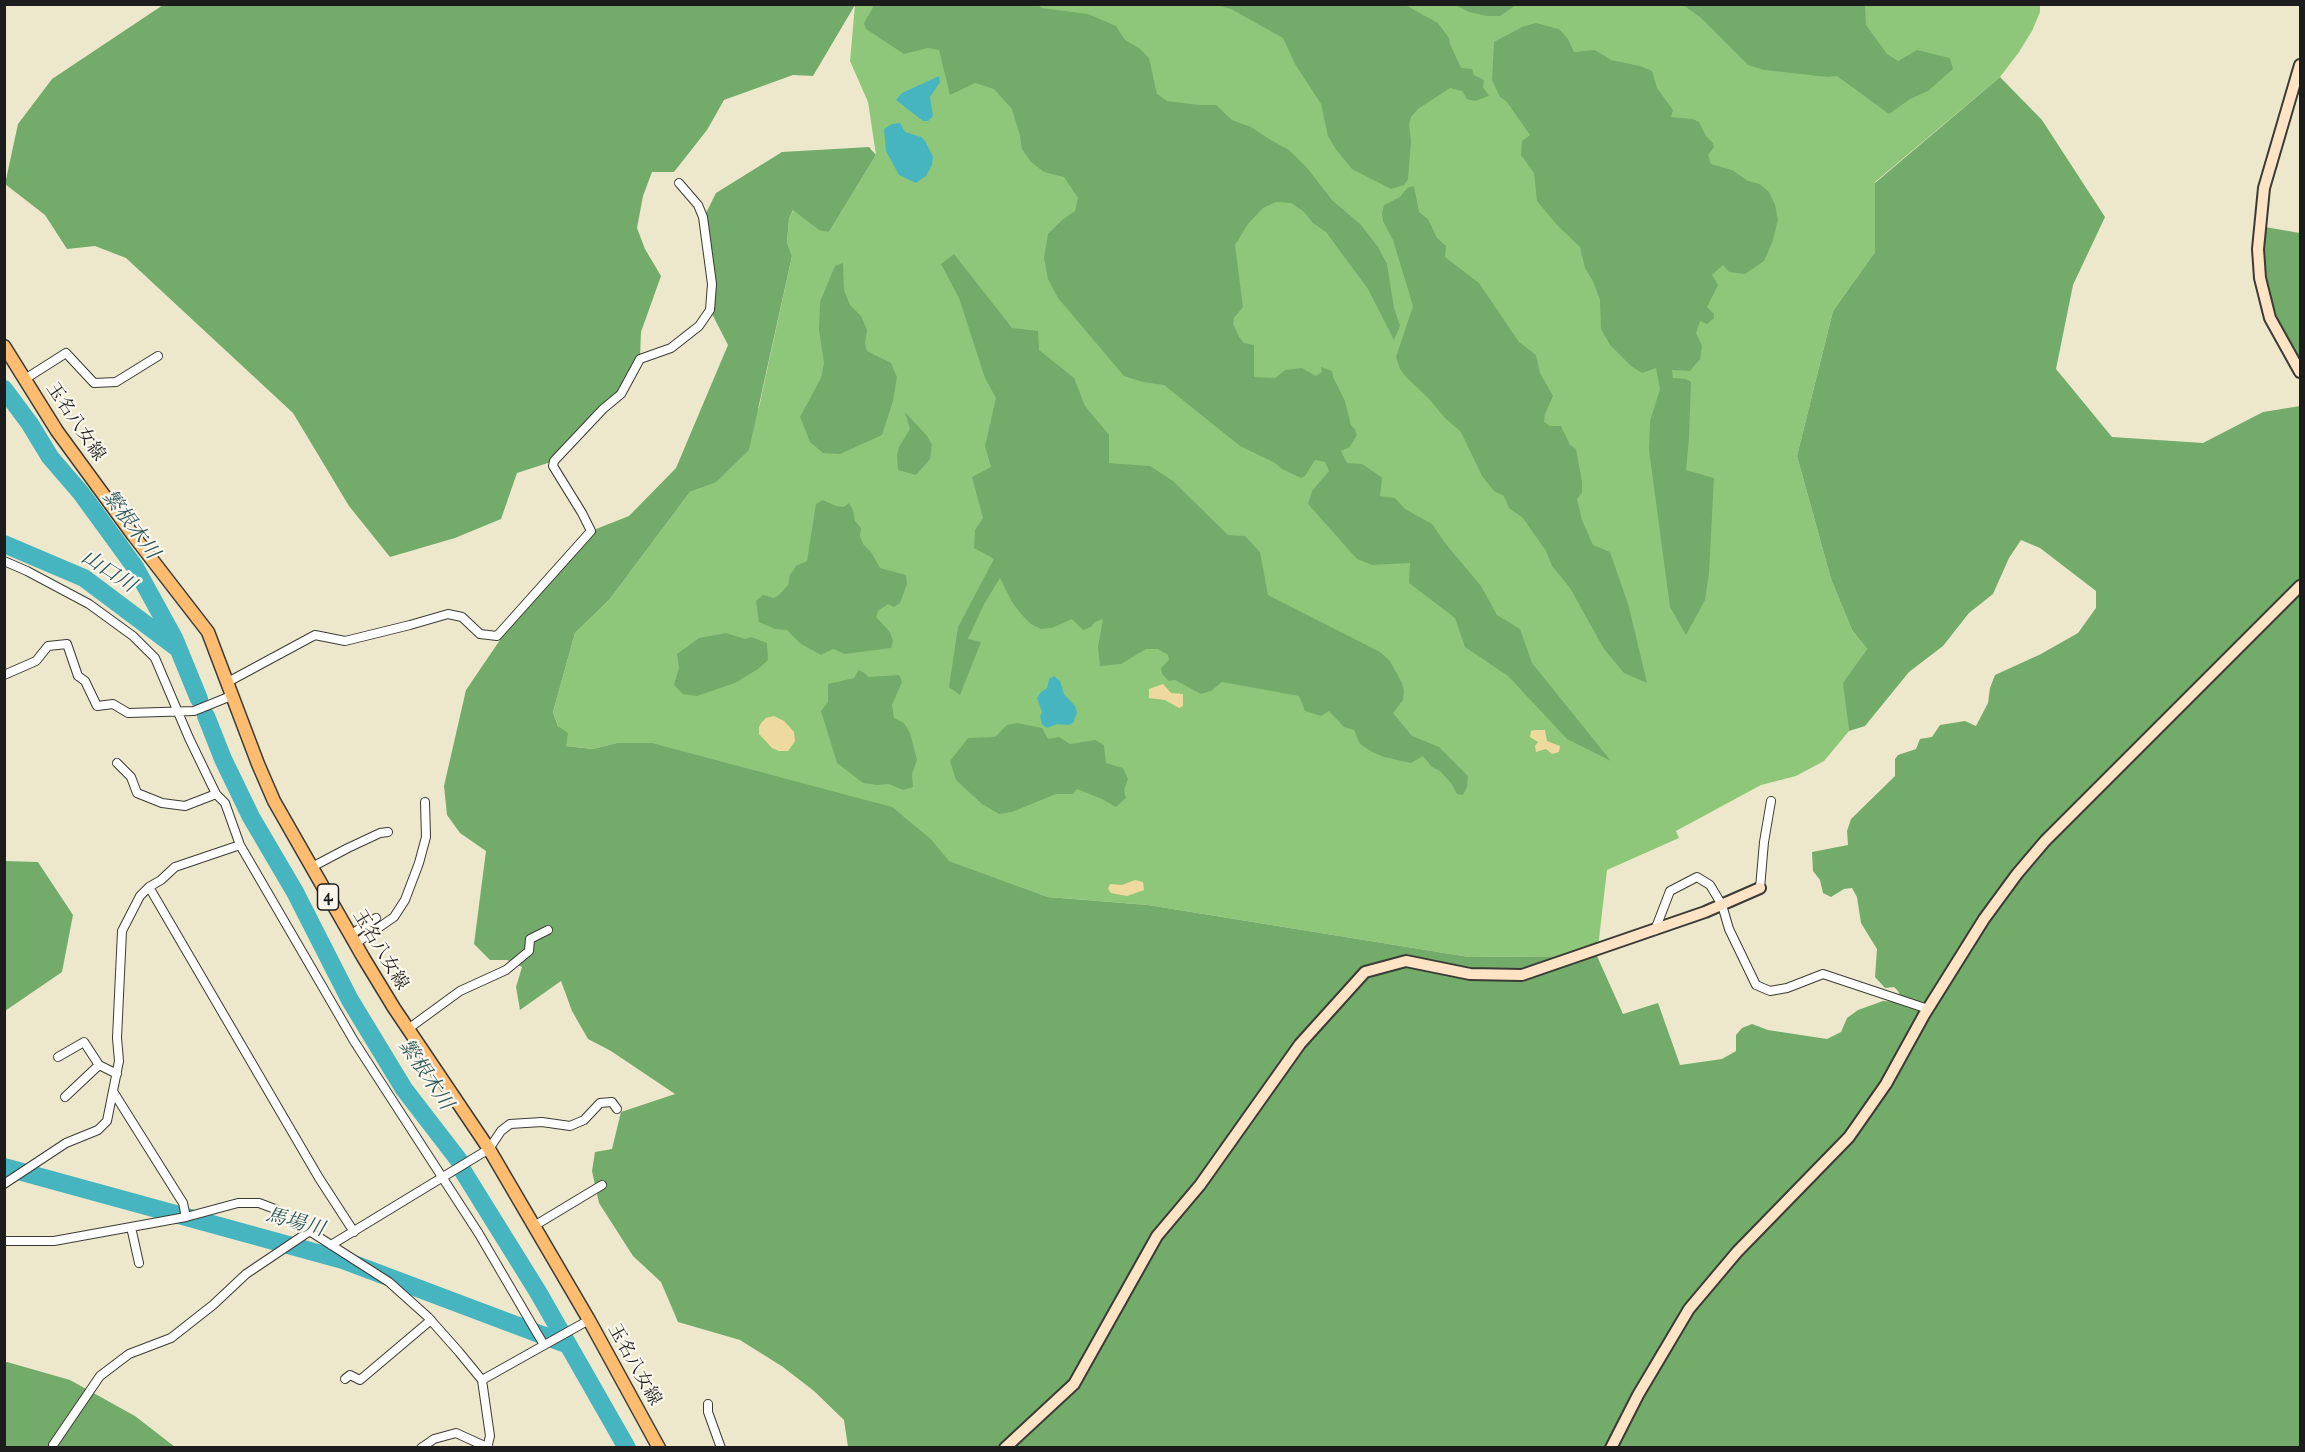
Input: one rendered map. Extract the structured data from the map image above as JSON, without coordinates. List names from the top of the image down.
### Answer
{
  "streets": {
    "main road": ["玉名八女線", "4"]
  },
  "water": ["繁根木川", "山口川", "馬場川"]
}
